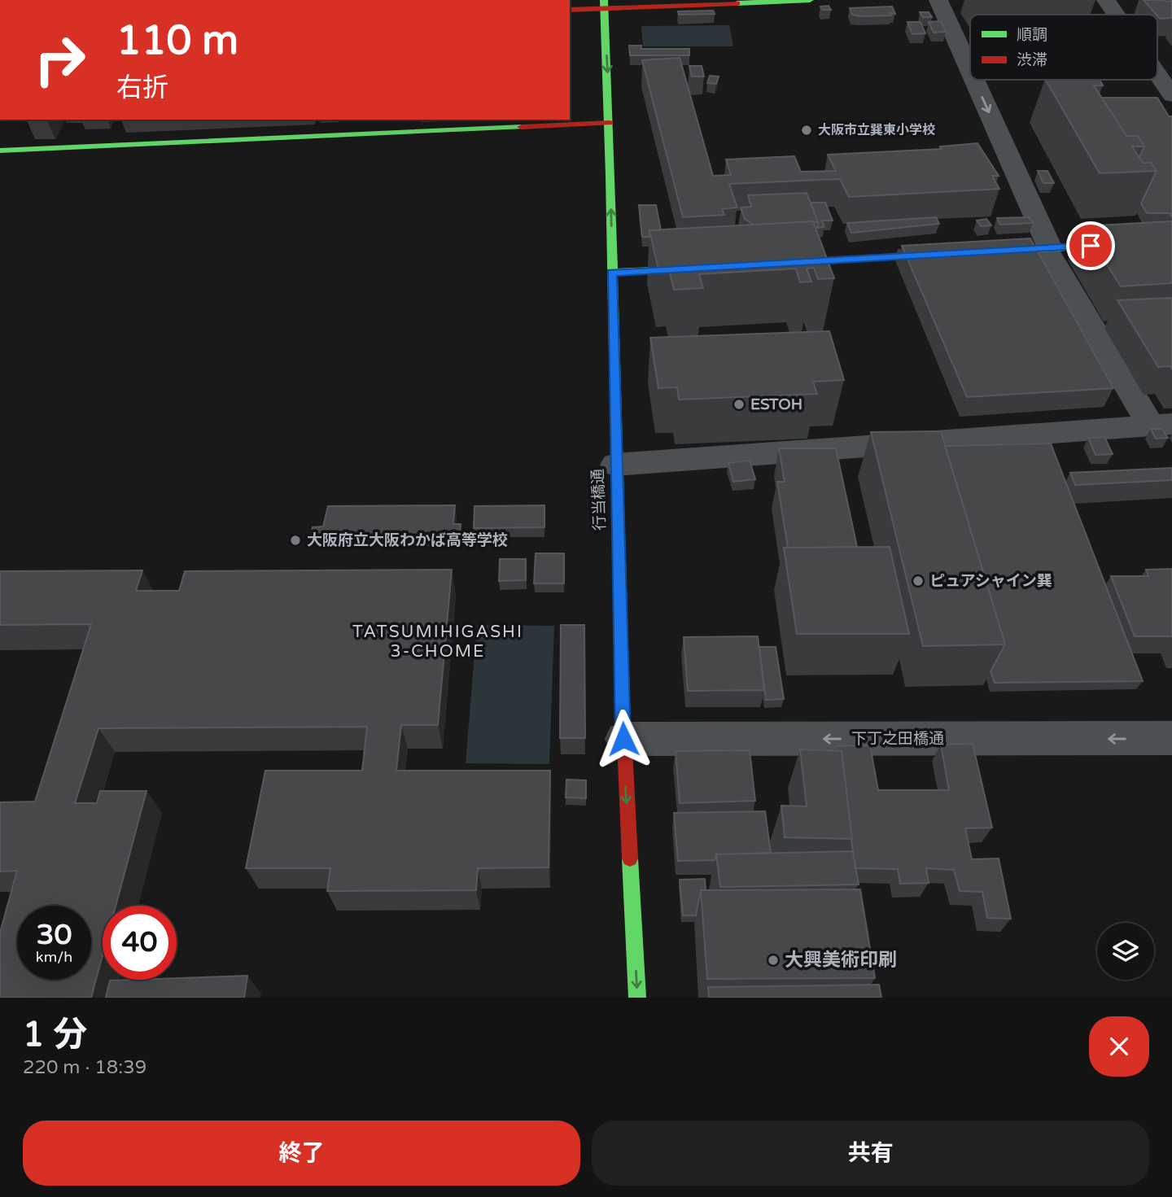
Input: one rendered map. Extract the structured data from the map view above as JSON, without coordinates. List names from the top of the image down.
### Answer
{
  "streets": {
    "street": ["行当橋通", "下丁之田橋通"]
  },
  "crossings": [
    ["行当橋通", "下丁之田橋通"]
  ],
  "one_way": ["下丁之田橋通"],
  "districts": ["TATSUMIHIGASHI 3-CHOME"],
  "places": [
    "大阪市立巽東小学校",
    "ESTOH",
    "大阪府立大阪わかば高等学校",
    "ピュアシャイン巽",
    "大興美術印刷"
  ],
  "legend": ["順調", "渋滞"],
  "page": {
    "turn": ["110 m", "右折"],
    "speed": "30 km/h",
    "limit": "40",
    "heading": ["1 分", "220 m · 18:39"],
    "buttons": ["終了", "共有"]
  }
}
